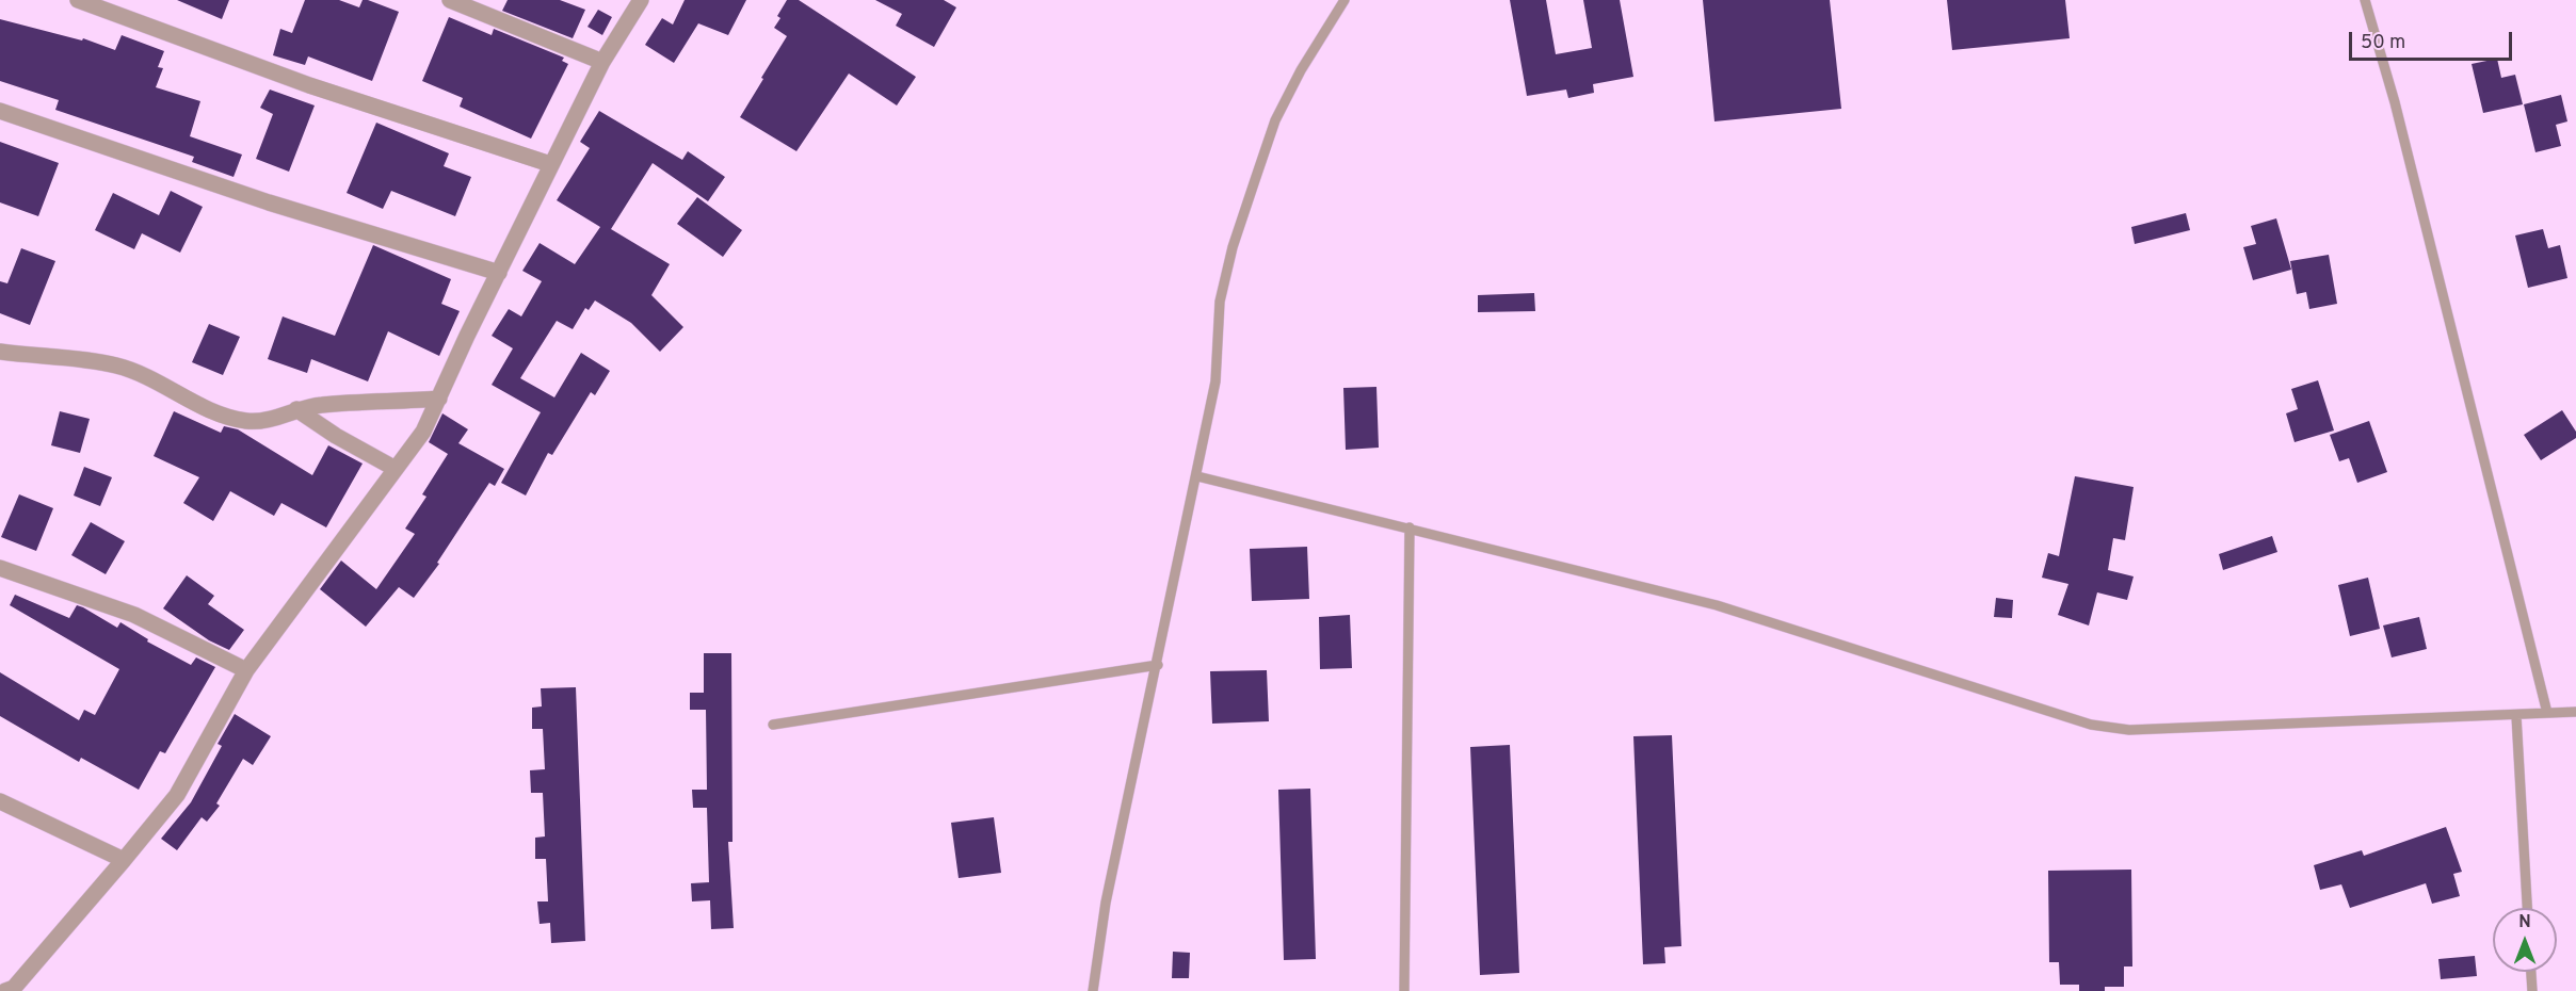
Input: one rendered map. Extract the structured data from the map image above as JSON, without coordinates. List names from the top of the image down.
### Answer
{
  "scale_bar": "50 m",
  "north": "top"
}
